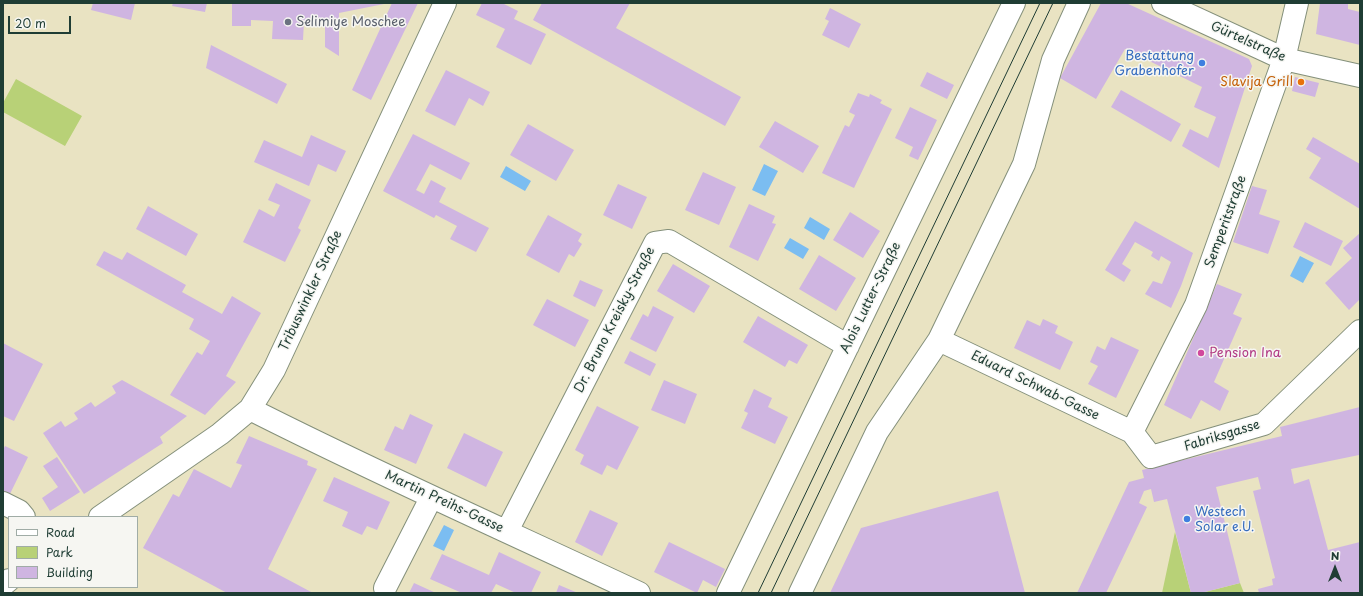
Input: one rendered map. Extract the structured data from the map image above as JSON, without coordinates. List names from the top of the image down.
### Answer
{
  "streets": {
    "street": [
      "Gürtelstraße",
      "Semperitstraße",
      "Tribuswinkler Straße",
      "Alois Lutter-Straße",
      "Dr. Bruno Kreisky-Straße",
      "Eduard Schwab-Gasse",
      "Fabriksgasse",
      "Martin Preihs-Gasse"
    ]
  },
  "crossings": [
    ["Gürtelstraße", "Semperitstraße"],
    ["Semperitstraße", "Eduard Schwab-Gasse"],
    ["Semperitstraße", "Fabriksgasse"],
    ["Tribuswinkler Straße", "Martin Preihs-Gasse"],
    ["Alois Lutter-Straße", "Dr. Bruno Kreisky-Straße"],
    ["Dr. Bruno Kreisky-Straße", "Martin Preihs-Gasse"],
    ["Eduard Schwab-Gasse", "Fabriksgasse"]
  ],
  "places": [
    "Selimiye Moschee",
    "Bestattung Grabenhofer",
    "Slavija Grill",
    "Pension Ina",
    "Westech Solar e.U."
  ],
  "legend": ["Road", "Park", "Building"],
  "scale_bar": "20 m",
  "north": "top"
}
